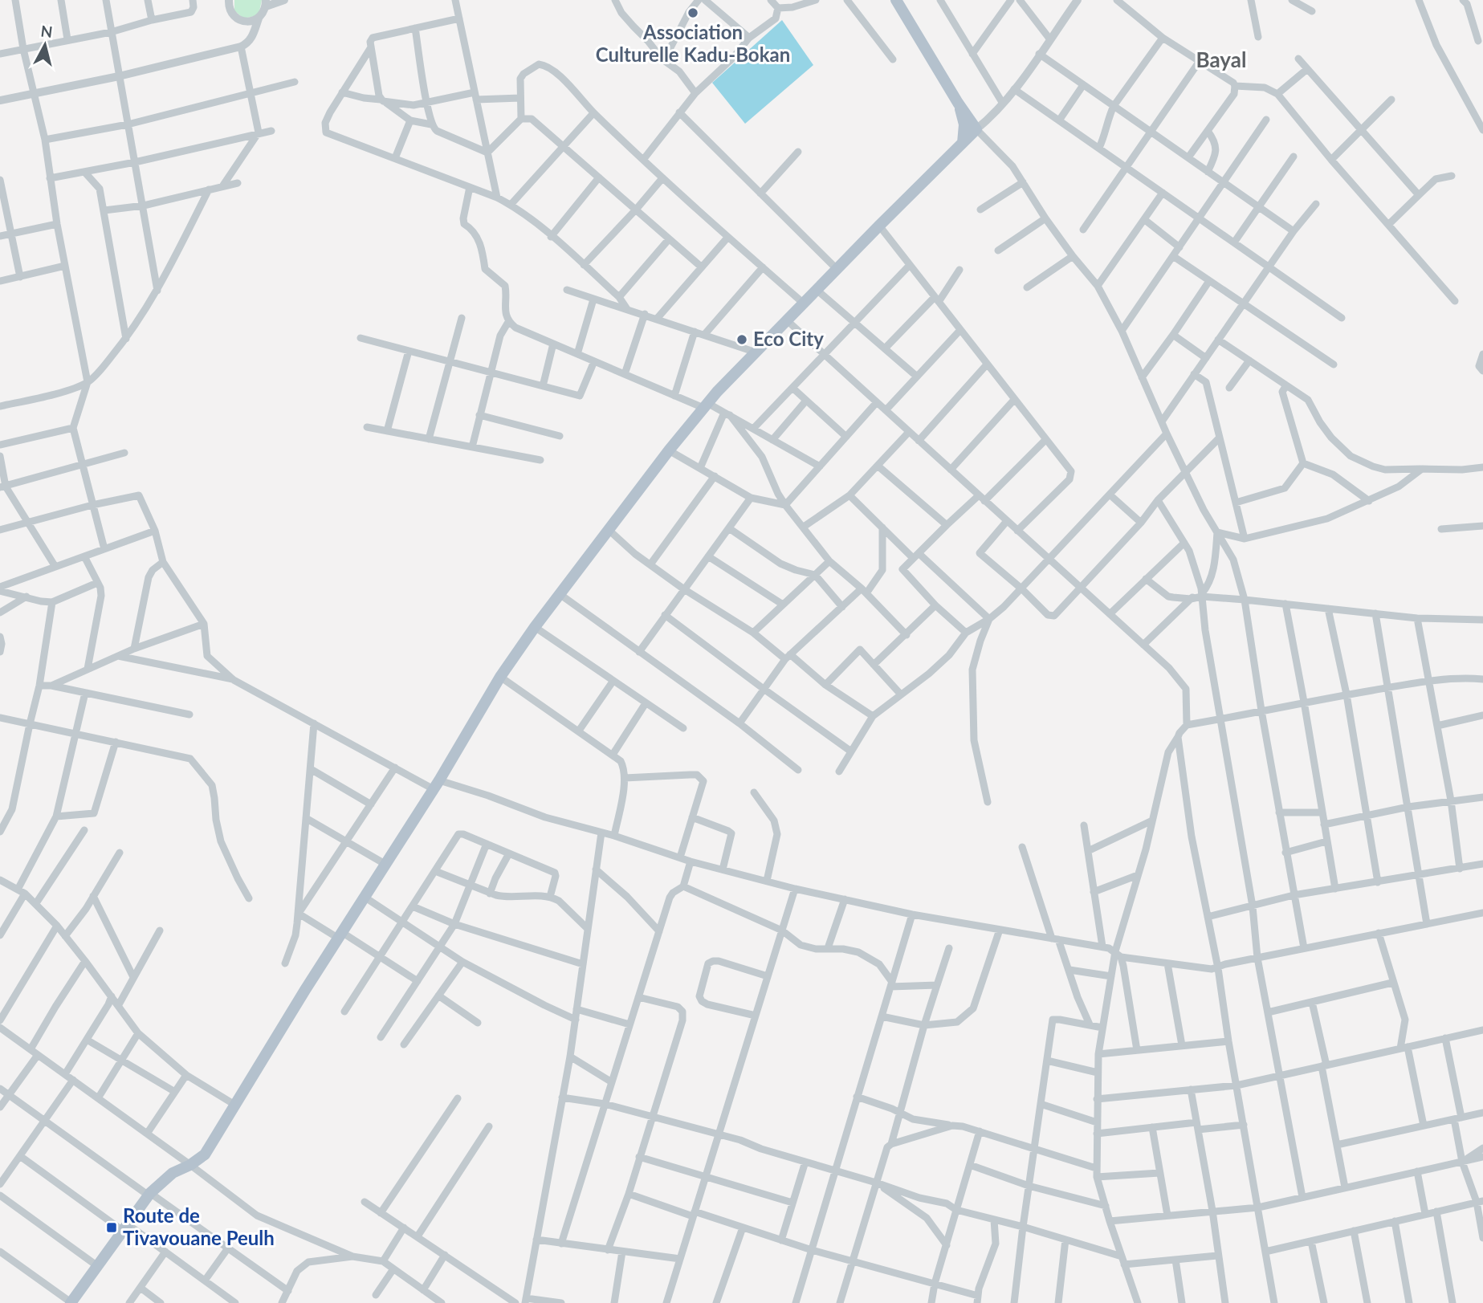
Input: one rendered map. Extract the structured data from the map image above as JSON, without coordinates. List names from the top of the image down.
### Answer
{
  "districts": ["Bayal"],
  "places": {
    "other": ["Association Culturelle Kadu-Bokan", "Eco City"],
    "transit": ["Route de Tivavouane Peulh"]
  },
  "north": "top"
}
